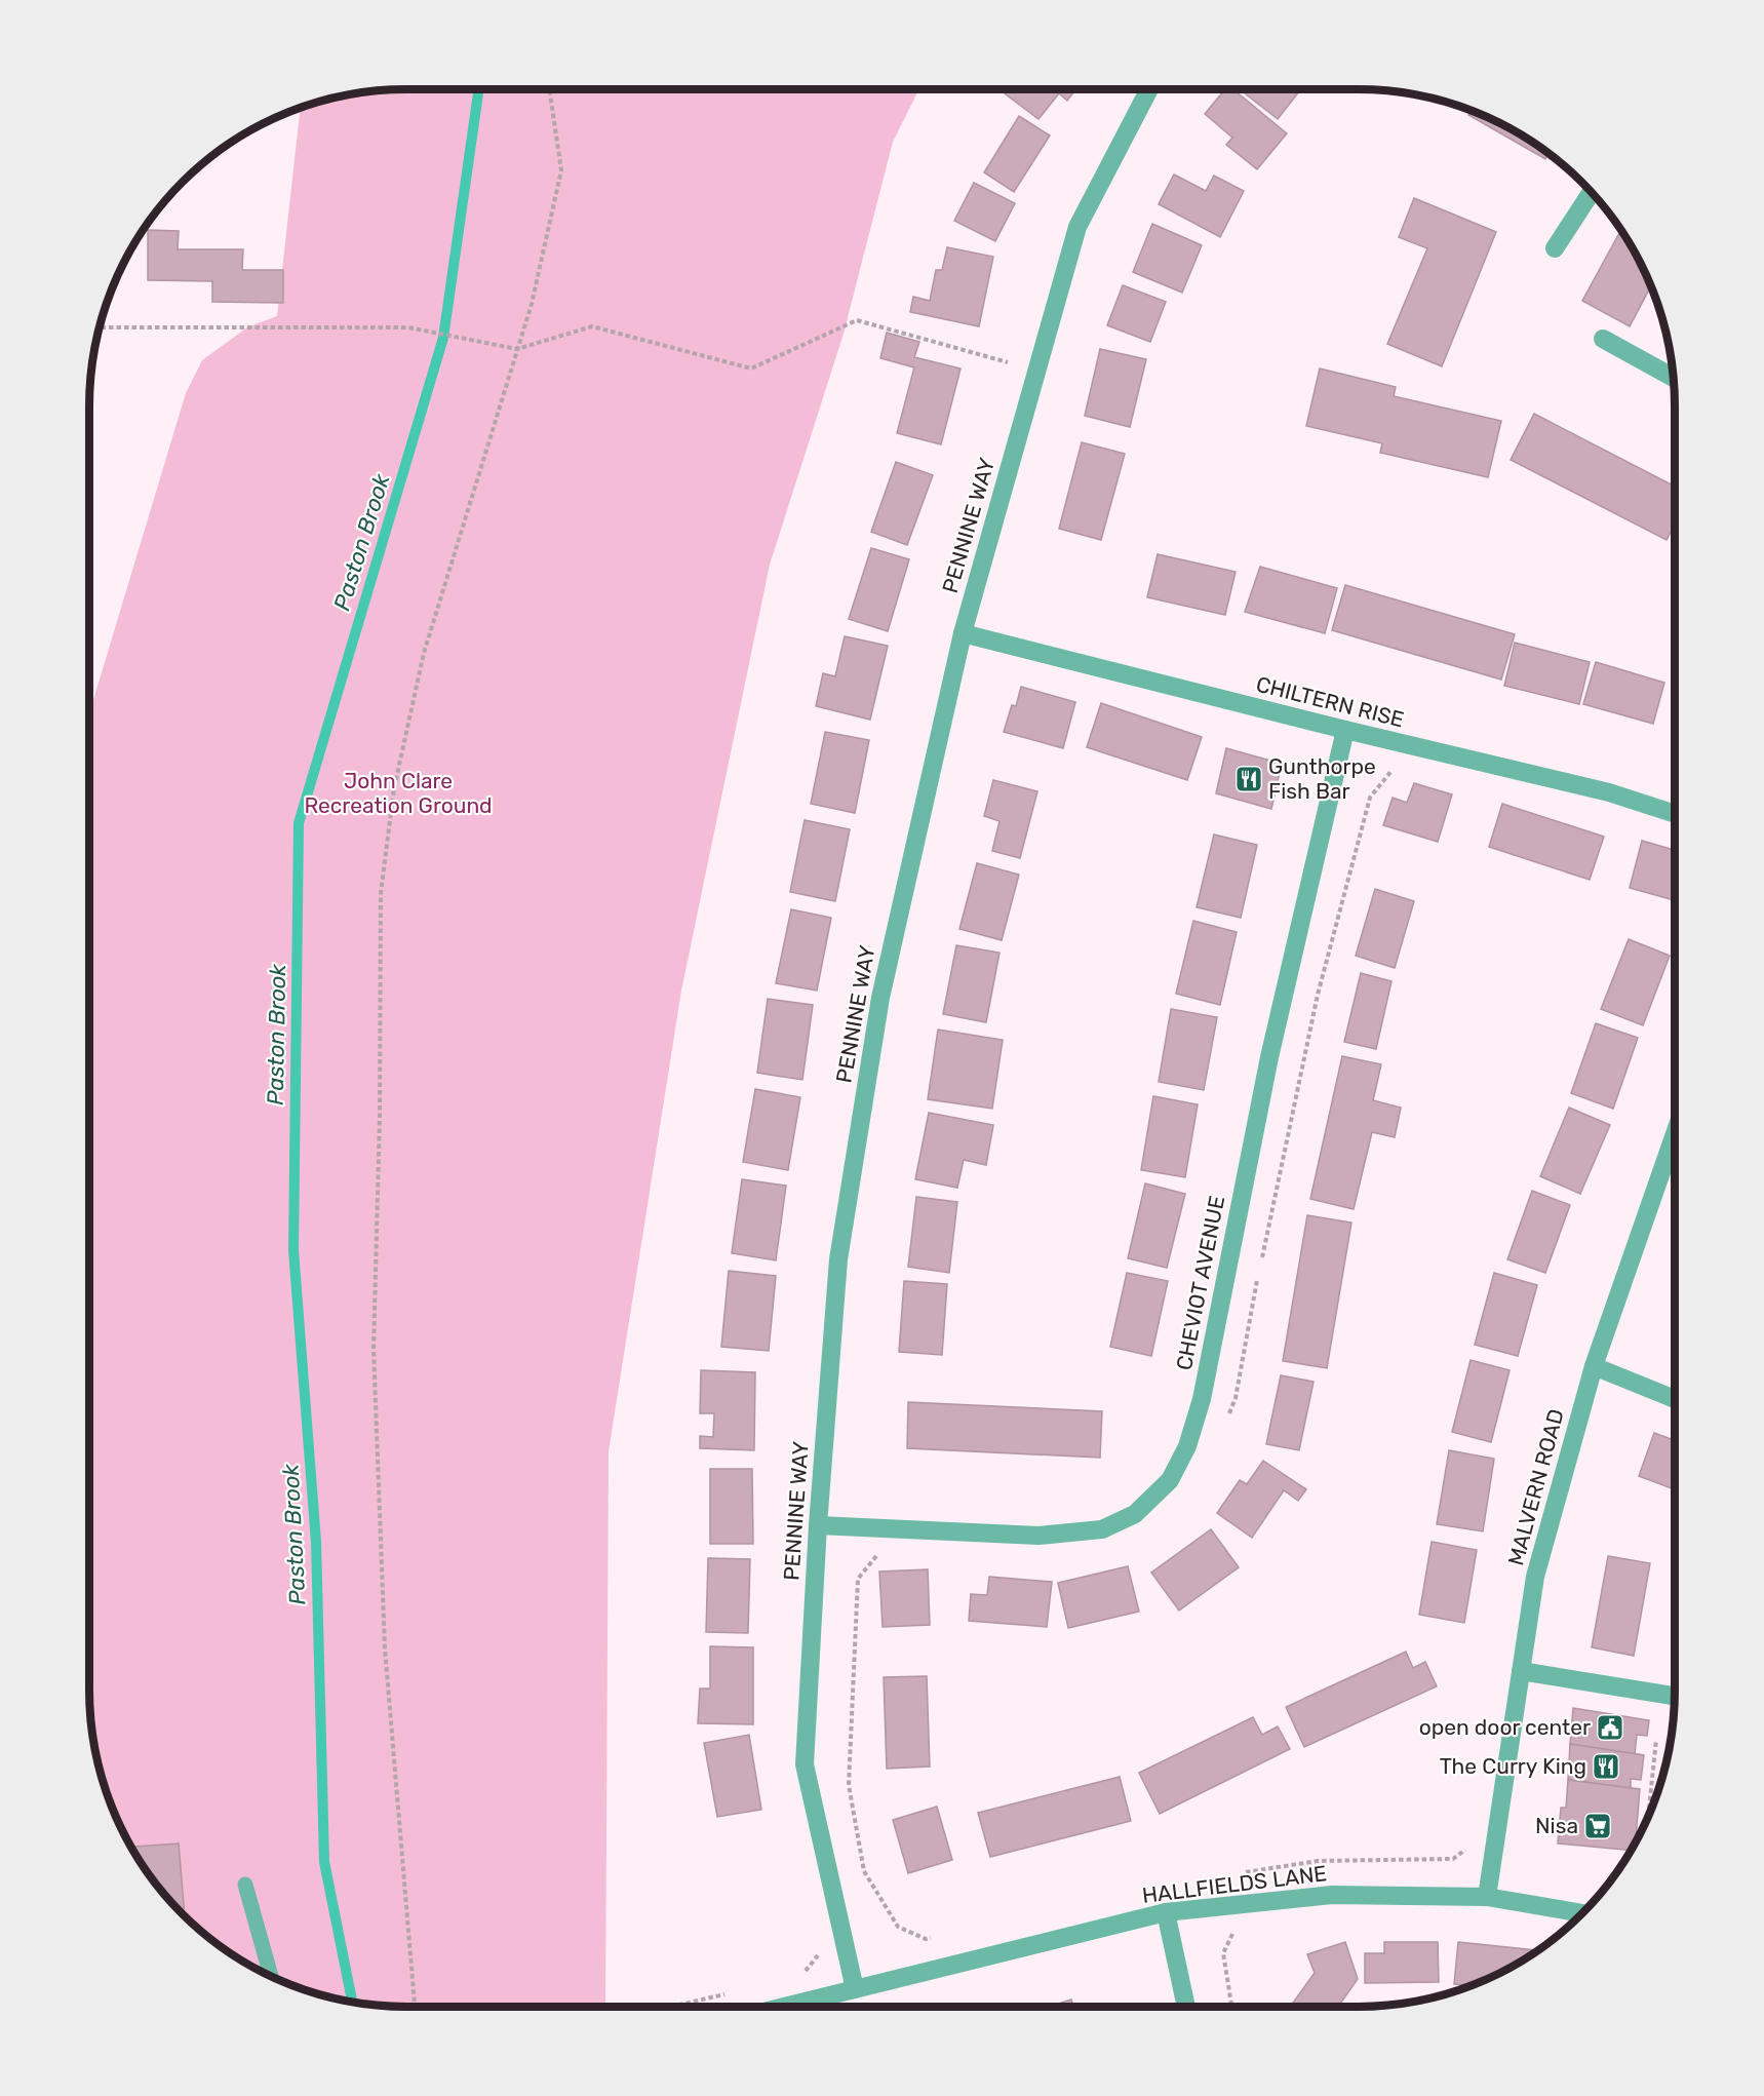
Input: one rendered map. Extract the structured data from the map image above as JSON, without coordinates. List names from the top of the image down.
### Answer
{
  "streets": {
    "street": [
      "PENNINE WAY",
      "CHILTERN RISE",
      "CHEVIOT AVENUE",
      "MALVERN ROAD",
      "HALLFIELDS LANE"
    ]
  },
  "crossings": [
    ["PENNINE WAY", "CHILTERN RISE"],
    ["PENNINE WAY", "CHEVIOT AVENUE"],
    ["PENNINE WAY", "HALLFIELDS LANE"],
    ["CHILTERN RISE", "CHEVIOT AVENUE"],
    ["MALVERN ROAD", "HALLFIELDS LANE"]
  ],
  "water": ["Paston Brook"],
  "parks": ["John Clare Recreation Ground"],
  "places": {
    "restaurant": ["Gunthorpe Fish Bar", "The Curry King"],
    "public building": ["open door center"],
    "supermarket": ["Nisa"]
  }
}
